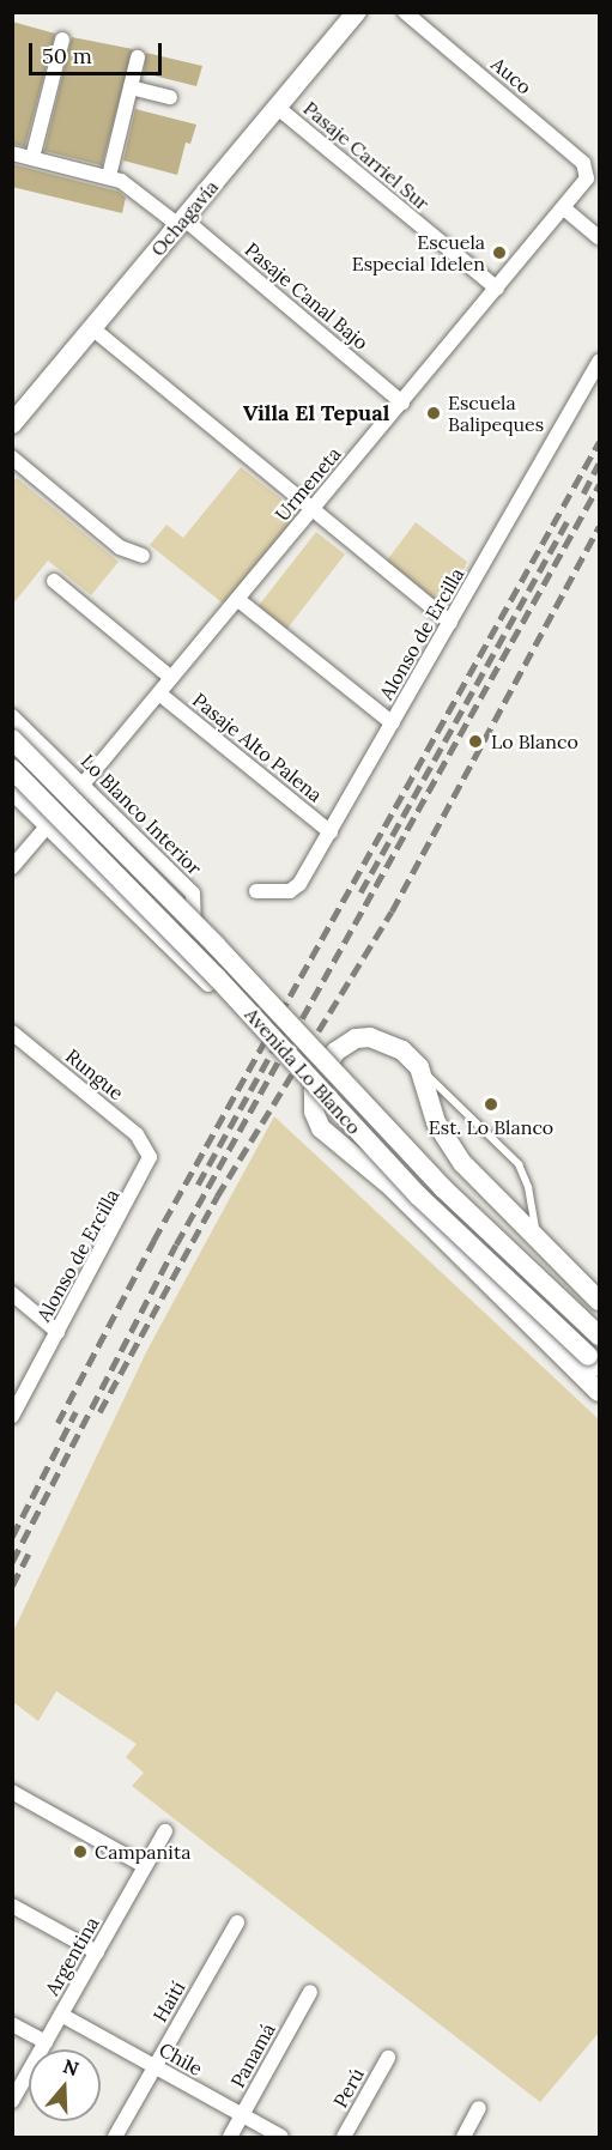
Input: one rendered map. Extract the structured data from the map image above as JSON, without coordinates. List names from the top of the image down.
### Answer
{
  "streets": {
    "main road": ["Ochagavía", "Avenida Lo Blanco"],
    "street": [
      "Auco",
      "Pasaje Carriel Sur",
      "Pasaje Canal Bajo",
      "Urmeneta",
      "Alonso de Ercilla",
      "Pasaje Alto Palena",
      "Lo Blanco Interior",
      "Rungue",
      "Argentina",
      "Haití",
      "Panamá",
      "Chile",
      "Perú"
    ]
  },
  "crossings": [
    ["Auco", "Urmeneta"],
    ["Pasaje Carriel Sur", "Ochagavía"],
    ["Pasaje Carriel Sur", "Urmeneta"],
    ["Ochagavía", "Pasaje Canal Bajo"],
    ["Pasaje Canal Bajo", "Urmeneta"],
    ["Urmeneta", "Pasaje Alto Palena"],
    ["Urmeneta", "Lo Blanco Interior"],
    ["Alonso de Ercilla", "Pasaje Alto Palena"],
    ["Alonso de Ercilla", "Rungue"],
    ["Argentina", "Chile"],
    ["Haití", "Chile"],
    ["Panamá", "Chile"]
  ],
  "districts": ["Villa El Tepual"],
  "places": [
    "Escuela Especial Idelen",
    "Escuela Balipeques",
    "Lo Blanco",
    "Est. Lo Blanco",
    "Campanita"
  ],
  "scale_bar": "50 m",
  "north": "top"
}
